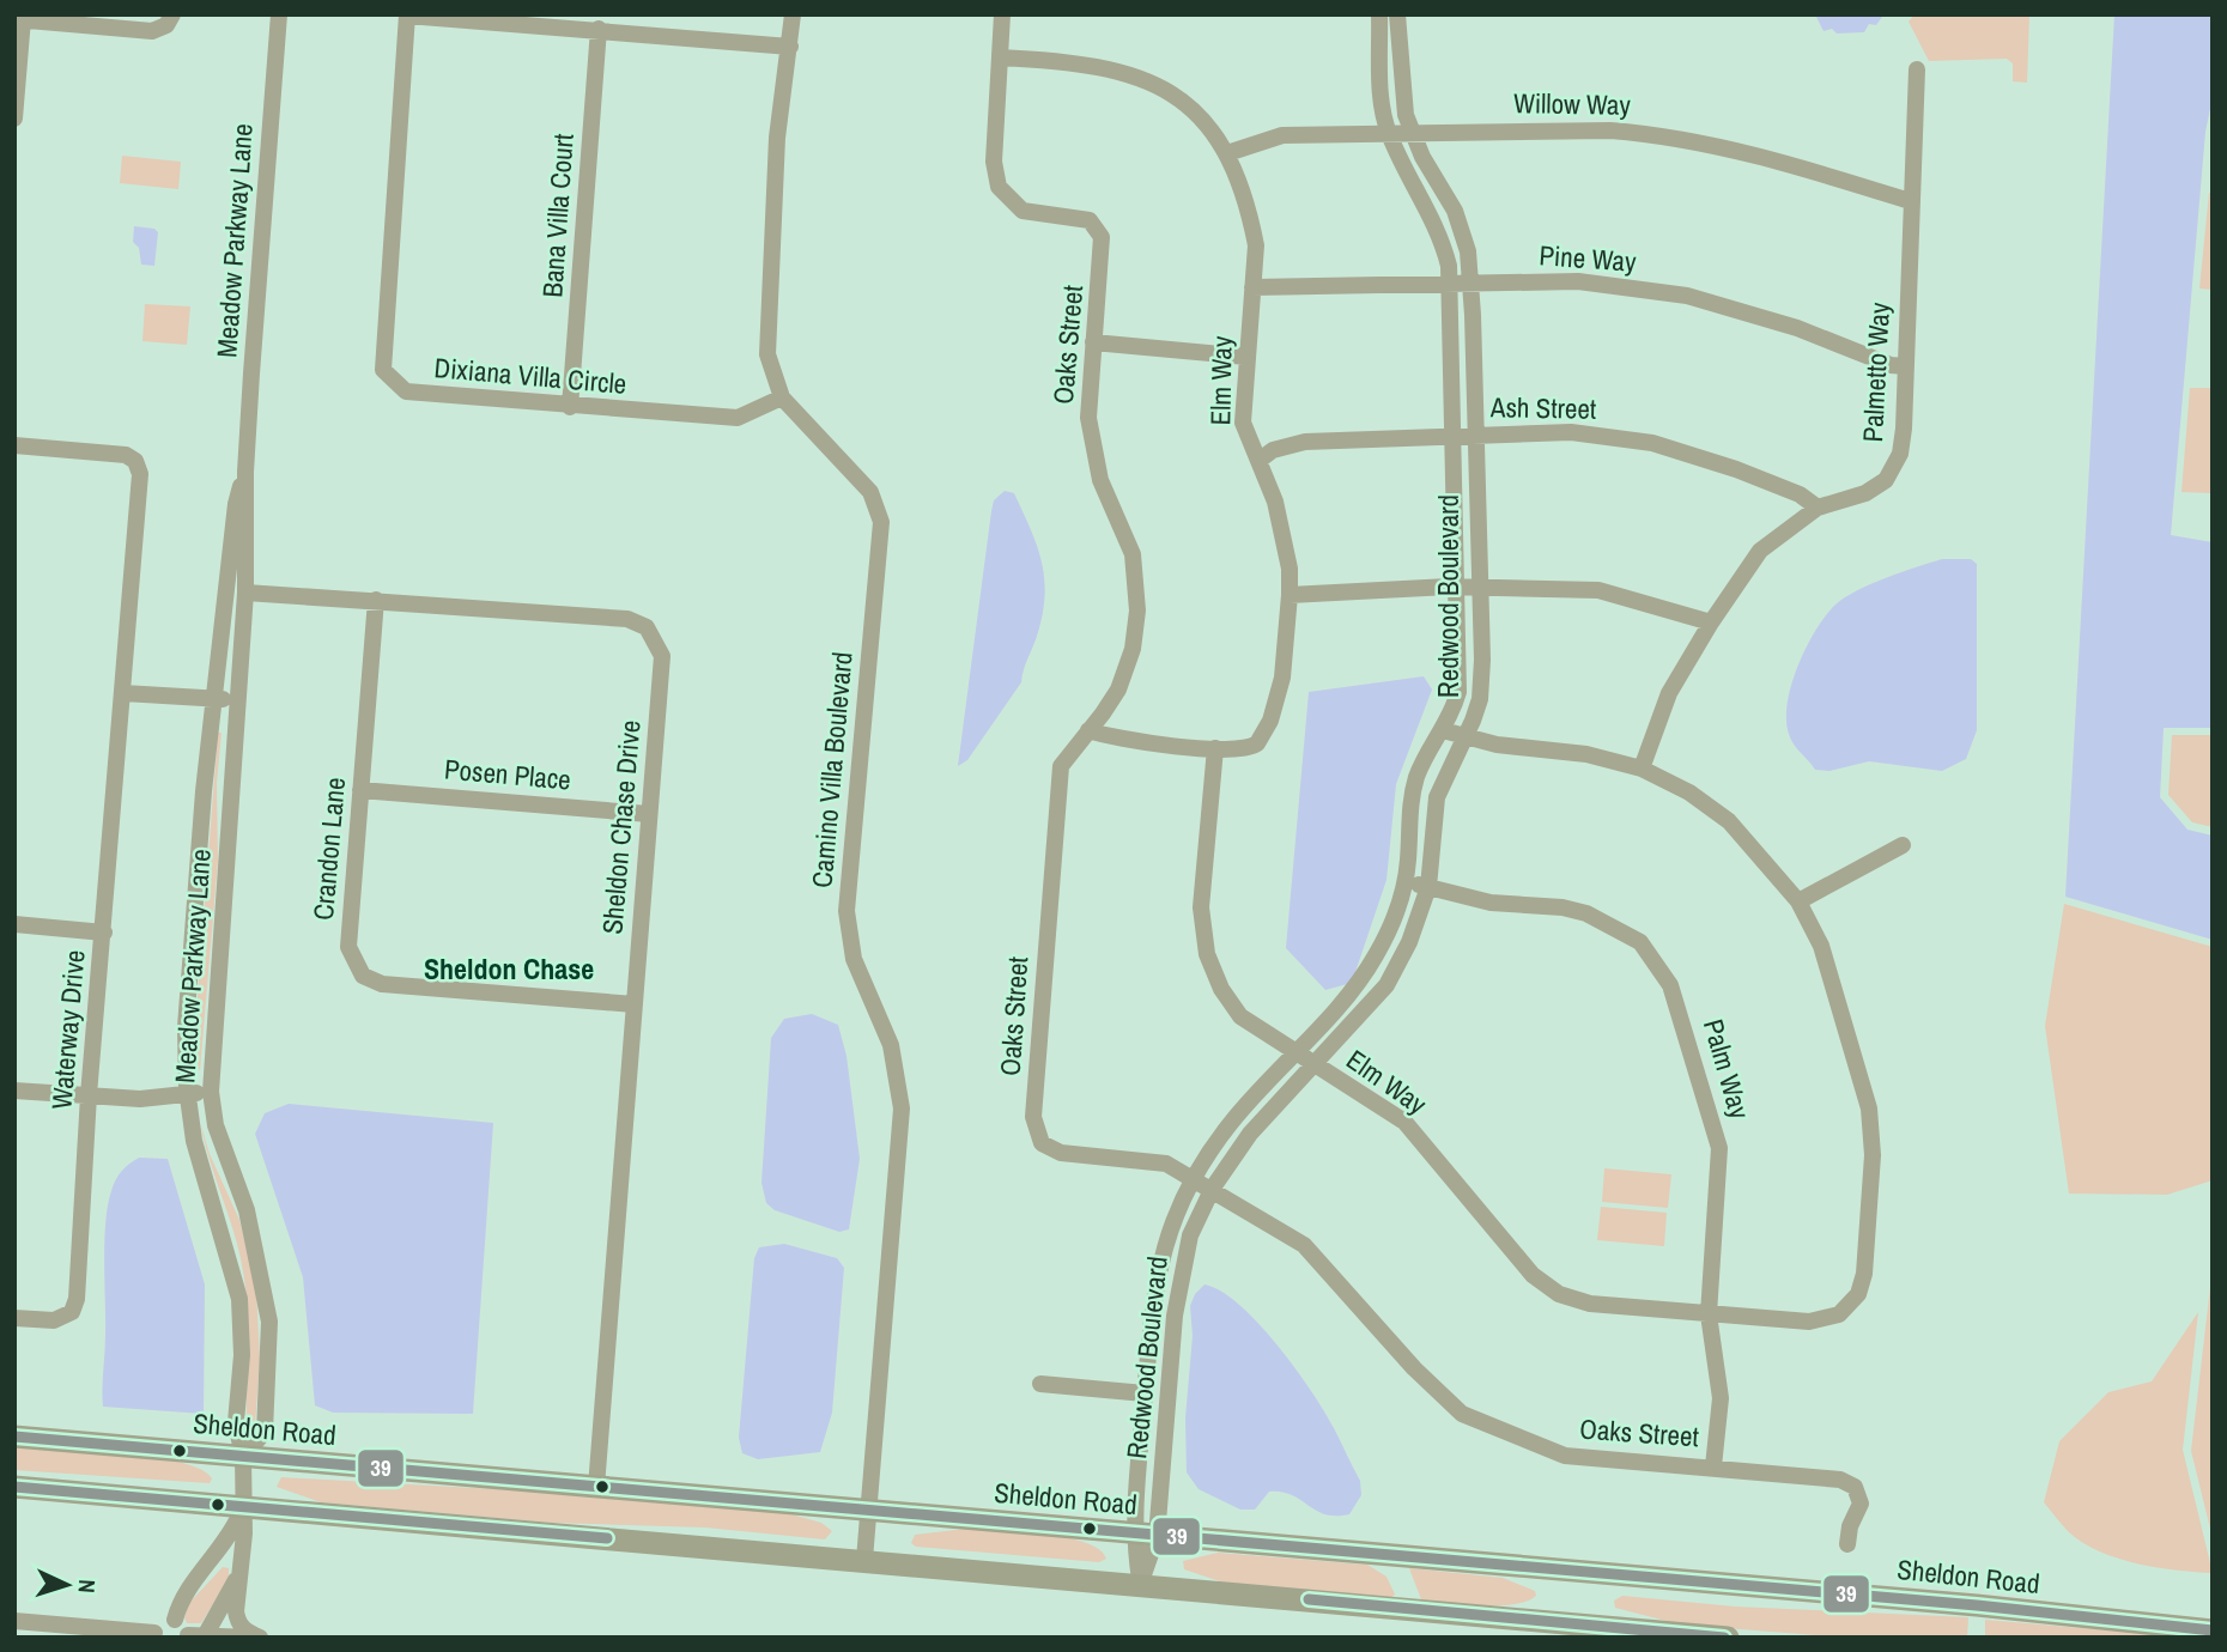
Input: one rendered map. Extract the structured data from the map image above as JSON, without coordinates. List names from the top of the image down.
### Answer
{
  "streets": {
    "main road": ["Sheldon Road"],
    "street": [
      "Willow Way",
      "Bana Villa Court",
      "Meadow Parkway Lane",
      "Pine Way",
      "Oaks Street",
      "Palmetto Way",
      "Dixiana Villa Circle",
      "Elm Way",
      "Ash Street",
      "Redwood Boulevard",
      "Camino Villa Boulevard",
      "Posen Place",
      "Sheldon Chase Drive",
      "Crandon Lane",
      "Waterway Drive",
      "Palm Way"
    ]
  },
  "crossings": [
    ["Willow Way", "Palmetto Way"],
    ["Willow Way", "Elm Way"],
    ["Willow Way", "Redwood Boulevard"],
    ["Bana Villa Court", "Dixiana Villa Circle"],
    ["Meadow Parkway Lane", "Sheldon Chase Drive"],
    ["Meadow Parkway Lane", "Sheldon Road"],
    ["Pine Way", "Palmetto Way"],
    ["Pine Way", "Elm Way"],
    ["Pine Way", "Redwood Boulevard"],
    ["Oaks Street", "Elm Way"],
    ["Oaks Street", "Redwood Boulevard"],
    ["Oaks Street", "Palm Way"],
    ["Palmetto Way", "Elm Way"],
    ["Palmetto Way", "Ash Street"],
    ["Dixiana Villa Circle", "Camino Villa Boulevard"],
    ["Elm Way", "Ash Street"],
    ["Elm Way", "Redwood Boulevard"],
    ["Elm Way", "Palm Way"],
    ["Ash Street", "Redwood Boulevard"],
    ["Redwood Boulevard", "Palm Way"],
    ["Redwood Boulevard", "Sheldon Road"],
    ["Camino Villa Boulevard", "Sheldon Road"],
    ["Posen Place", "Sheldon Chase Drive"],
    ["Posen Place", "Crandon Lane"],
    ["Sheldon Chase Drive", "Crandon Lane"],
    ["Sheldon Chase Drive", "Sheldon Road"]
  ],
  "districts": ["Sheldon Chase"],
  "lines": ["transit line 39"],
  "north": "right"
}
